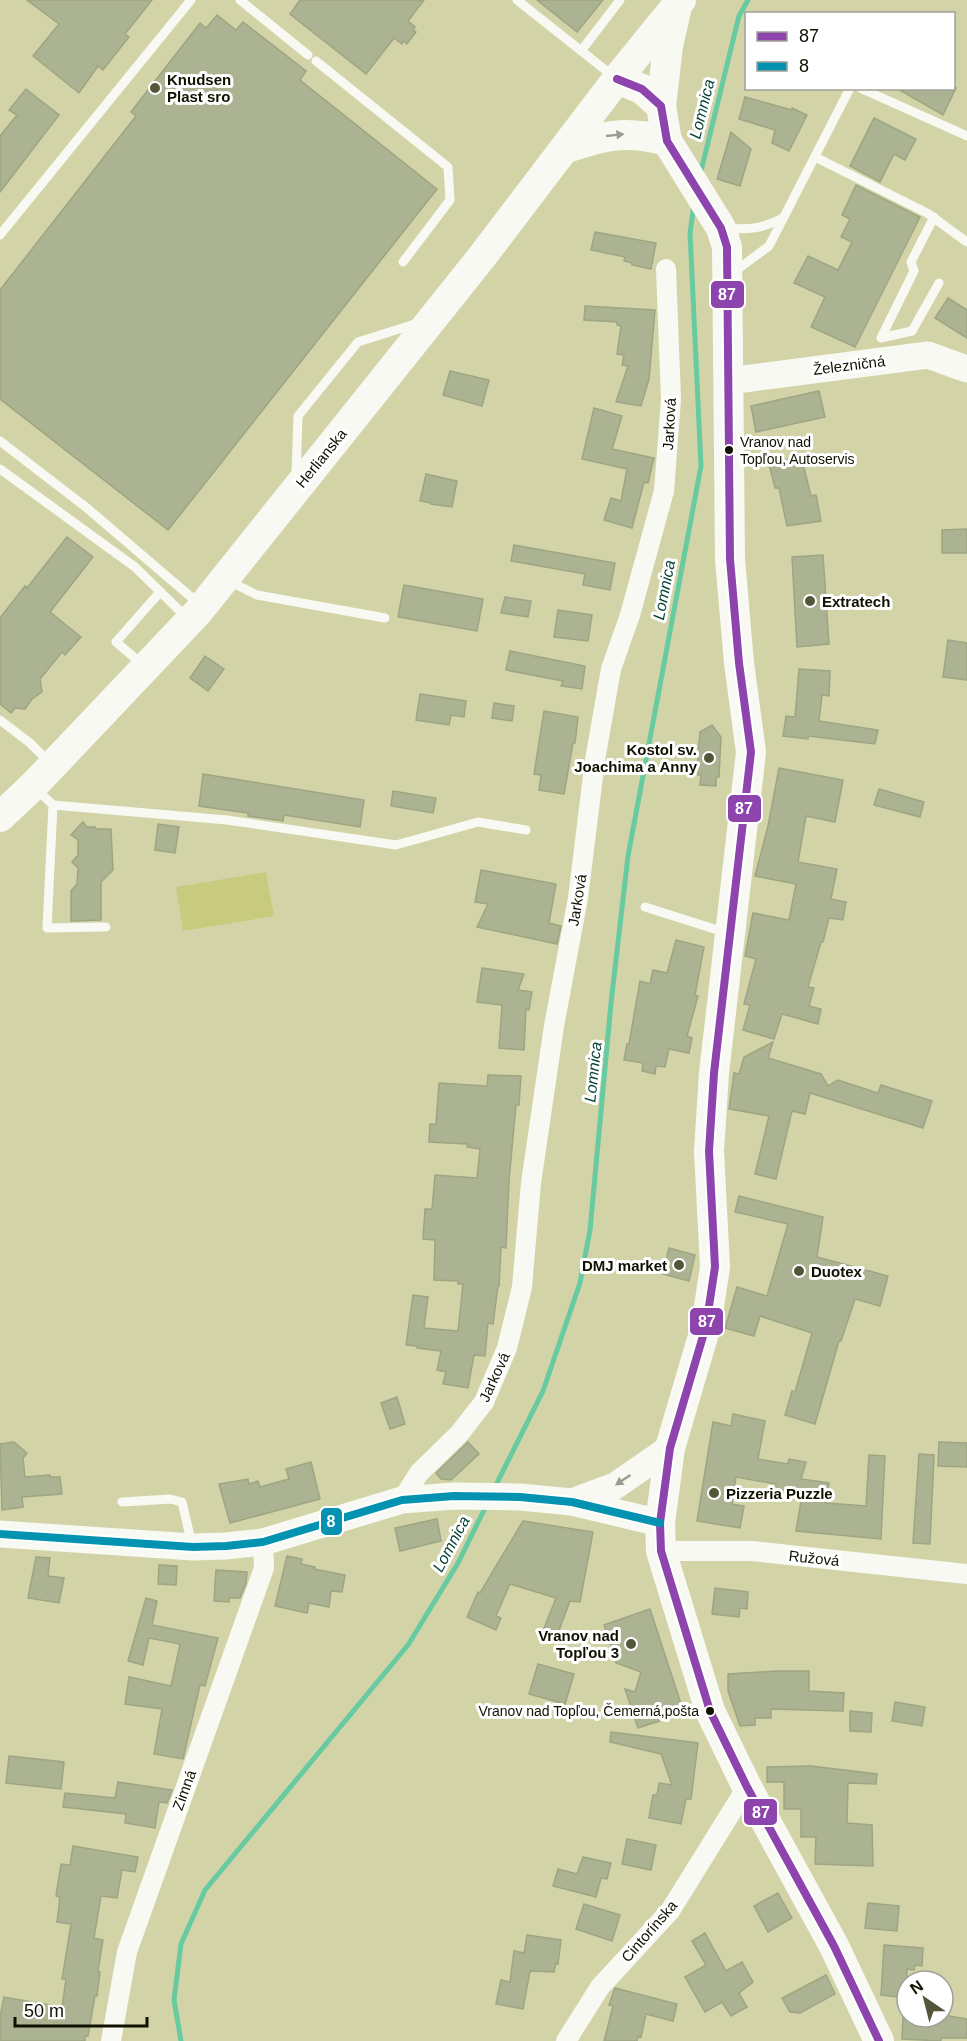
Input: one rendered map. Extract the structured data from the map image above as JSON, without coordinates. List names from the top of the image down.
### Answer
{
  "streets": {
    "main road": ["Železničná", "Herlianska"],
    "street": [
      "Jarková",
      "Ružová",
      "Zimná",
      "Cintorínska"
    ]
  },
  "water": ["Lomnica"],
  "places": [
    "Knudsen Plast sro",
    "Vranov nad Topľou, Autoservis",
    "Extratech",
    "Kostol sv. Joachima a Anny",
    "DMJ market",
    "Duotex",
    "Pizzeria Puzzle",
    "Vranov nad Topľou 3",
    "Vranov nad Topľou, Čemerná,pošta"
  ],
  "lines": ["transit line 87", "transit line 8"],
  "legend": ["87", "8"],
  "scale_bar": "50 m",
  "north": "top left"
}
